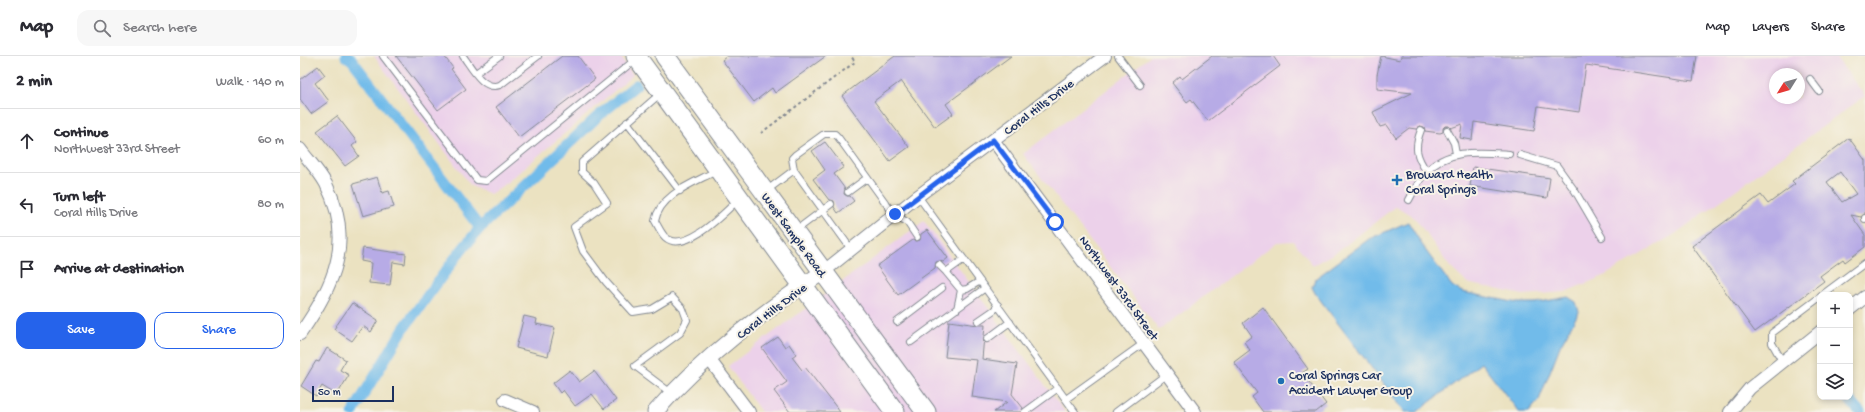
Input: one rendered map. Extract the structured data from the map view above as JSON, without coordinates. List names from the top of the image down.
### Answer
{
  "streets": {
    "main road": ["West Sample Road"],
    "street": ["Coral Hills Drive", "Northwest 33rd Street"]
  },
  "crossings": [
    ["Coral Hills Drive", "West Sample Road"],
    ["Coral Hills Drive", "Northwest 33rd Street"]
  ],
  "places": {
    "health": ["Broward Health Coral Springs"],
    "other": ["Coral Springs Car Accident Lawyer Group"]
  },
  "scale_bar": "50 m",
  "north": "bottom left",
  "page": {
    "header": "Map",
    "search": "Search here",
    "nav": ["Map", "Layers", "Share"],
    "heading": ["2 min", "Walk · 140 m"],
    "list": [
      ["Continue", "Northwest 33rd Street", "60 m"],
      ["Turn left", "Coral Hills Drive", "80 m"],
      "Arrive at destination"
    ],
    "map_buttons": ["+", "−"],
    "buttons": ["Save", "Share"],
    "scale": "50 m"
  }
}
